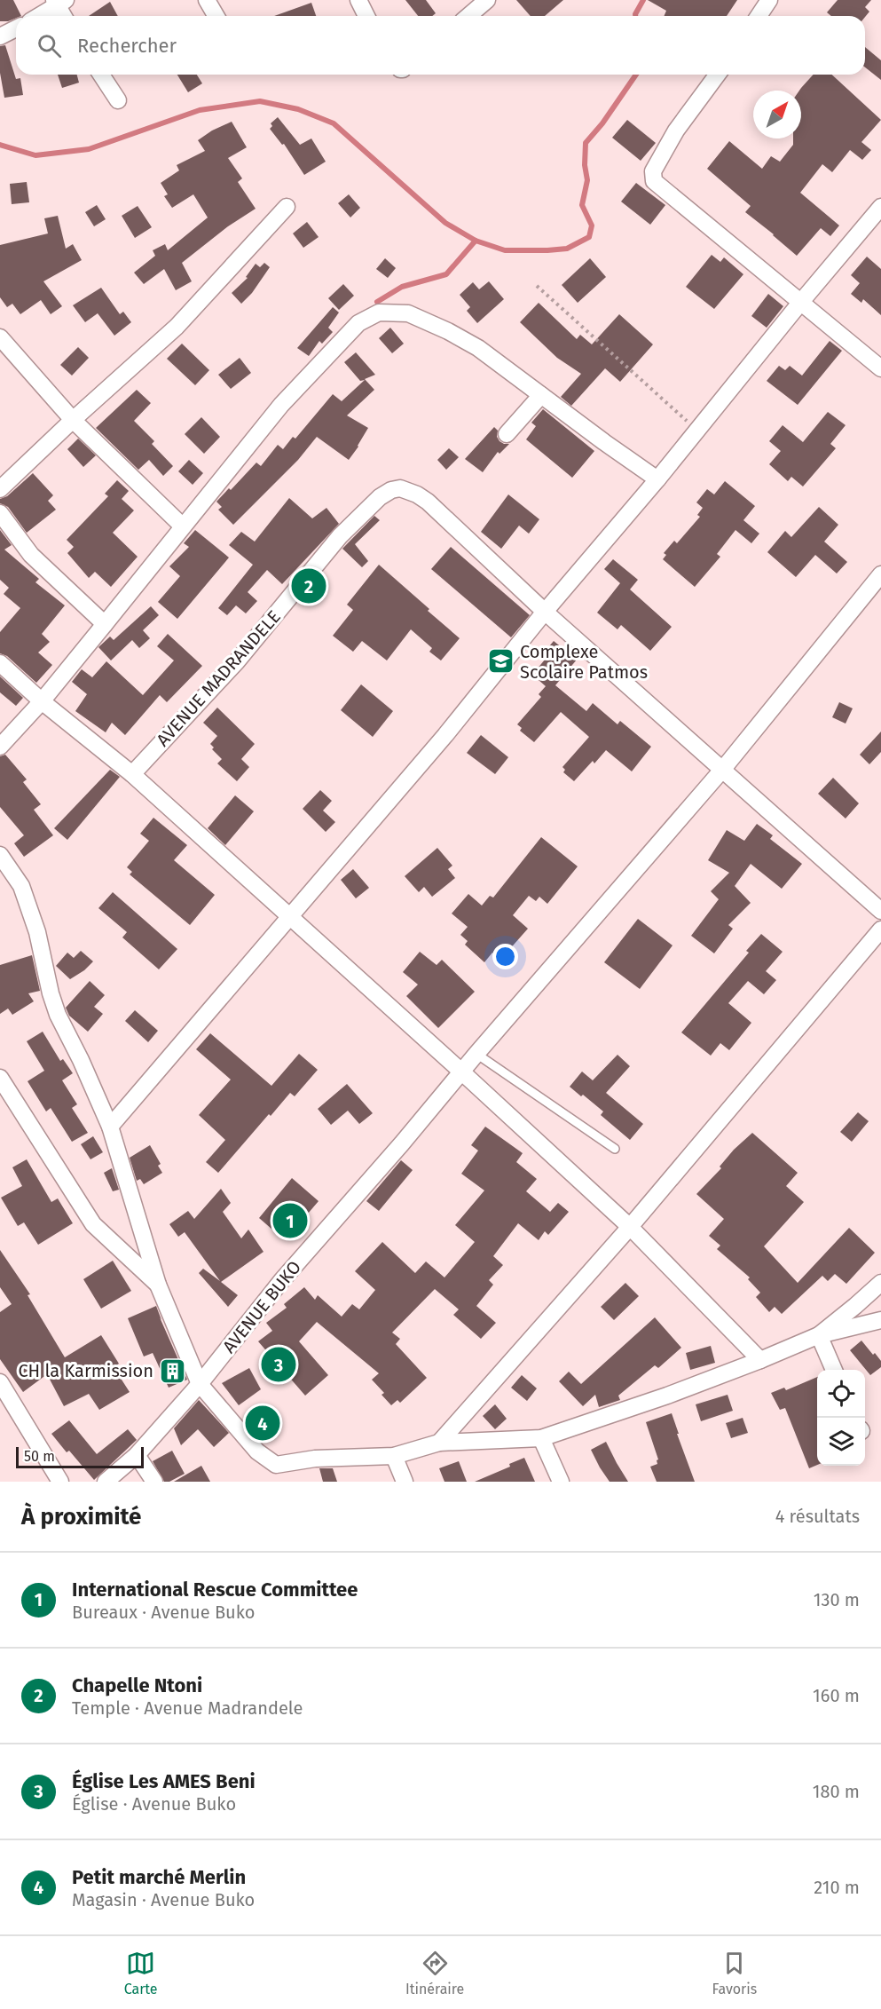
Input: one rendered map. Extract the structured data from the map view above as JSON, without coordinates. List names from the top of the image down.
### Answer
{
  "streets": {
    "street": ["AVENUE MADRANDELE", "AVENUE BUKO"]
  },
  "places": {
    "school or university": ["Complexe Scolaire Patmos"],
    "building": ["CH la Karmission"]
  },
  "scale_bar": "50 m",
  "north": "top right",
  "page": {
    "search": "Rechercher",
    "pins": [
      "2",
      "1",
      "3",
      "4"
    ],
    "scale": "50 m",
    "heading": ["À proximité", "4 résultats"],
    "list": [
      {
        "mark": "1",
        "name": "International Rescue Committee",
        "note": "Bureaux · Avenue Buko",
        "value": "130 m"
      },
      {
        "mark": "2",
        "name": "Chapelle Ntoni",
        "note": "Temple · Avenue Madrandele",
        "value": "160 m"
      },
      {
        "mark": "3",
        "name": "Église Les AMES Beni",
        "note": "Église · Avenue Buko",
        "value": "180 m"
      },
      {
        "mark": "4",
        "name": "Petit marché Merlin",
        "note": "Magasin · Avenue Buko",
        "value": "210 m"
      }
    ],
    "nav": ["Carte", "Itinéraire", "Favoris"]
  }
}
